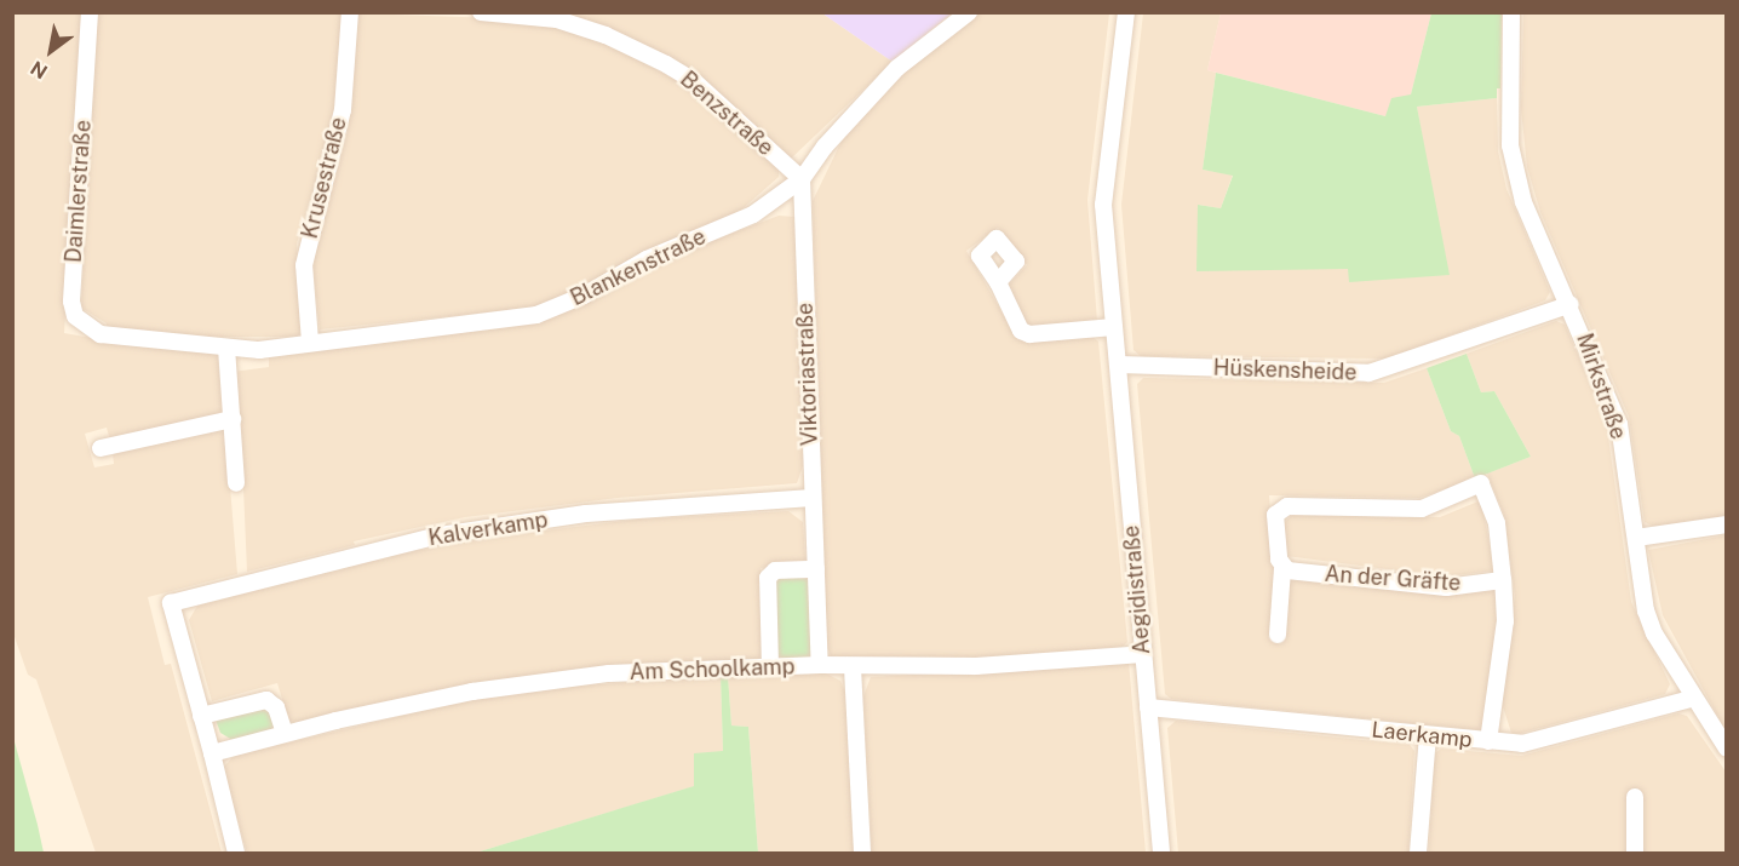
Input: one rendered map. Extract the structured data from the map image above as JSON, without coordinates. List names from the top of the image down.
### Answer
{
  "streets": {
    "street": [
      "Benzstraße",
      "Krusestraße",
      "Daimlerstraße",
      "Blankenstraße",
      "Hüskensheide",
      "Viktoriastraße",
      "Mirkstraße",
      "Kalverkamp",
      "An der Gräfte",
      "Aegidistraße",
      "Am Schoolkamp",
      "Laerkamp"
    ]
  },
  "crossings": [
    ["Benzstraße", "Blankenstraße"],
    ["Benzstraße", "Viktoriastraße"],
    ["Krusestraße", "Blankenstraße"],
    ["Daimlerstraße", "Blankenstraße"],
    ["Blankenstraße", "Viktoriastraße"],
    ["Hüskensheide", "Mirkstraße"],
    ["Hüskensheide", "Aegidistraße"],
    ["Viktoriastraße", "Kalverkamp"],
    ["Viktoriastraße", "Am Schoolkamp"],
    ["Mirkstraße", "Laerkamp"],
    ["Aegidistraße", "Am Schoolkamp"],
    ["Aegidistraße", "Laerkamp"]
  ],
  "north": "bottom left"
}
